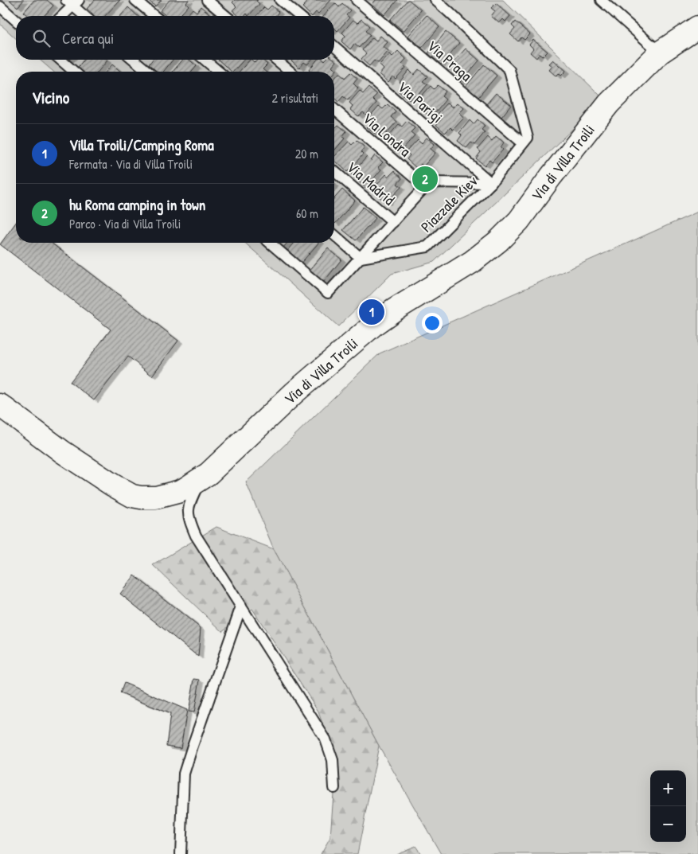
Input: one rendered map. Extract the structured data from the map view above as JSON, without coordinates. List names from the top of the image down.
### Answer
{
  "streets": {
    "street": ["Via di Villa Troili"],
    "lane": [
      "Via Praga",
      "Via Parigi",
      "Via Londra",
      "Via Madrid",
      "Piazzale Kiev"
    ]
  },
  "crossings": [
    ["Via Parigi", "Piazzale Kiev"],
    ["Via Londra", "Piazzale Kiev"],
    ["Via Madrid", "Piazzale Kiev"]
  ],
  "page": {
    "search": "Cerca qui",
    "heading": ["Vicino", "2 risultati"],
    "list": [
      {
        "mark": "1",
        "name": "Villa Troili/Camping Roma",
        "note": "Fermata · Via di Villa Troili",
        "value": "20 m"
      },
      {
        "mark": "2",
        "name": "hu Roma camping in town",
        "note": "Parco · Via di Villa Troili",
        "value": "60 m"
      }
    ],
    "pins": ["2", "1"],
    "map_buttons": ["+", "−"]
  }
}
